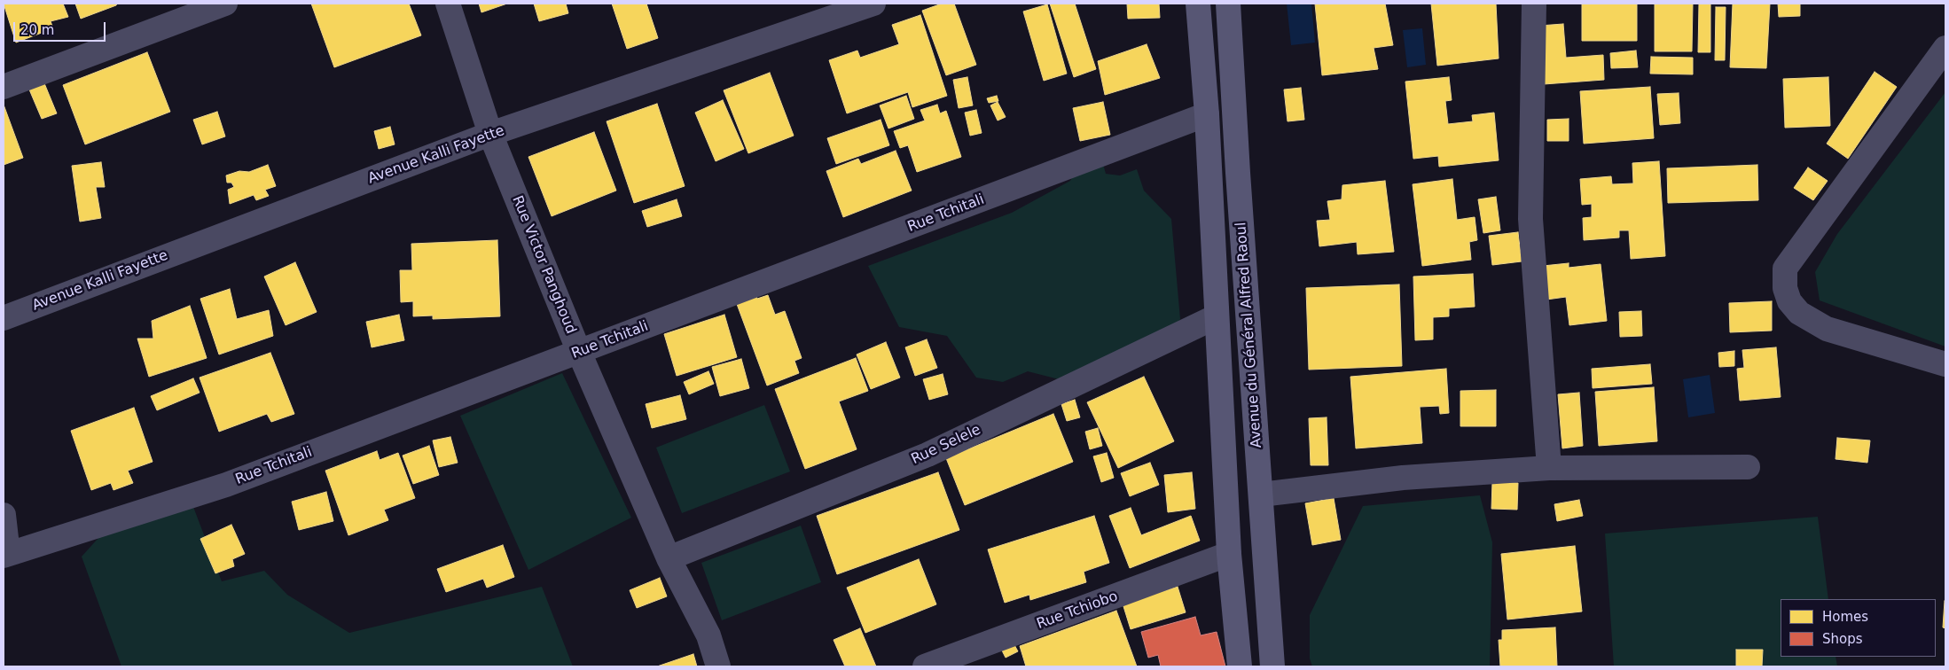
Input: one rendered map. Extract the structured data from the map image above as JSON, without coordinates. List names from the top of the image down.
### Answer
{
  "streets": {
    "street": [
      "Avenue Kalli Fayette",
      "Rue Tchitali",
      "Rue Victor Panghoud",
      "Avenue du Général Alfred Raoul",
      "Rue Selele",
      "Rue Tchiobo"
    ]
  },
  "crossings": [
    ["Avenue Kalli Fayette", "Rue Victor Panghoud"],
    ["Rue Tchitali", "Rue Victor Panghoud"],
    ["Rue Tchitali", "Avenue du Général Alfred Raoul"],
    ["Rue Victor Panghoud", "Rue Selele"],
    ["Avenue du Général Alfred Raoul", "Rue Selele"],
    ["Avenue du Général Alfred Raoul", "Rue Tchiobo"]
  ],
  "legend": ["Homes", "Shops"],
  "scale_bar": "20 m"
}
